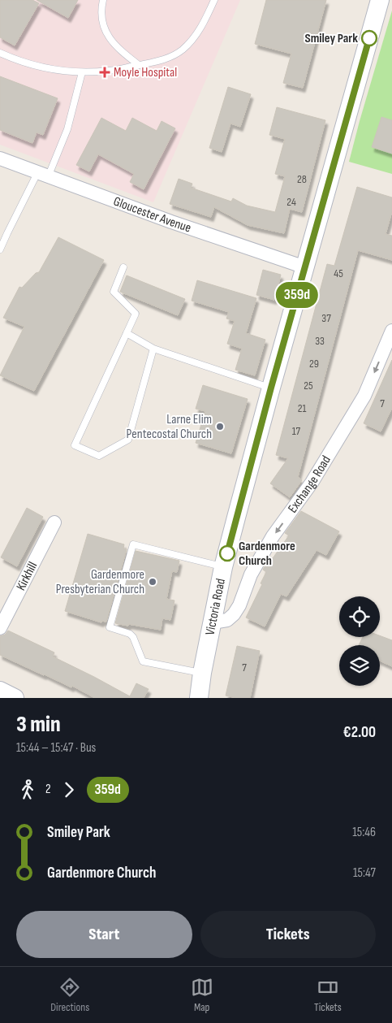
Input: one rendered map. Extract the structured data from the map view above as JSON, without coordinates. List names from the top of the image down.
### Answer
{
  "streets": {
    "street": [
      "Gloucester Avenue",
      "Exchange Road",
      "Kirkhill",
      "Victoria Road"
    ]
  },
  "crossings": [
    ["Gloucester Avenue", "Victoria Road"],
    ["Exchange Road", "Victoria Road"]
  ],
  "one_way": ["Exchange Road"],
  "places": {
    "other": [
      "Smiley Park",
      "Larne Elim Pentecostal Church",
      "Gardenmore Church",
      "Gardenmore Presbyterian Church"
    ],
    "health": ["Moyle Hospital"]
  },
  "lines": ["bus line 359d"],
  "house_numbers": [
    "28",
    "24",
    "45",
    "37",
    "33",
    "29",
    "25",
    "7",
    "21",
    "17",
    "7"
  ],
  "page": {
    "on_map": "359d",
    "heading": ["3 min", "15:44 – 15:47 · Bus", "€2.00"],
    "legs": ["2", "359d"],
    "list": [
      {
        "name": "Smiley Park",
        "value": "15:46"
      },
      {
        "name": "Gardenmore Church",
        "value": "15:47"
      }
    ],
    "buttons": ["Start", "Tickets"],
    "tabs": ["Directions", "Map", "Tickets"]
  }
}
